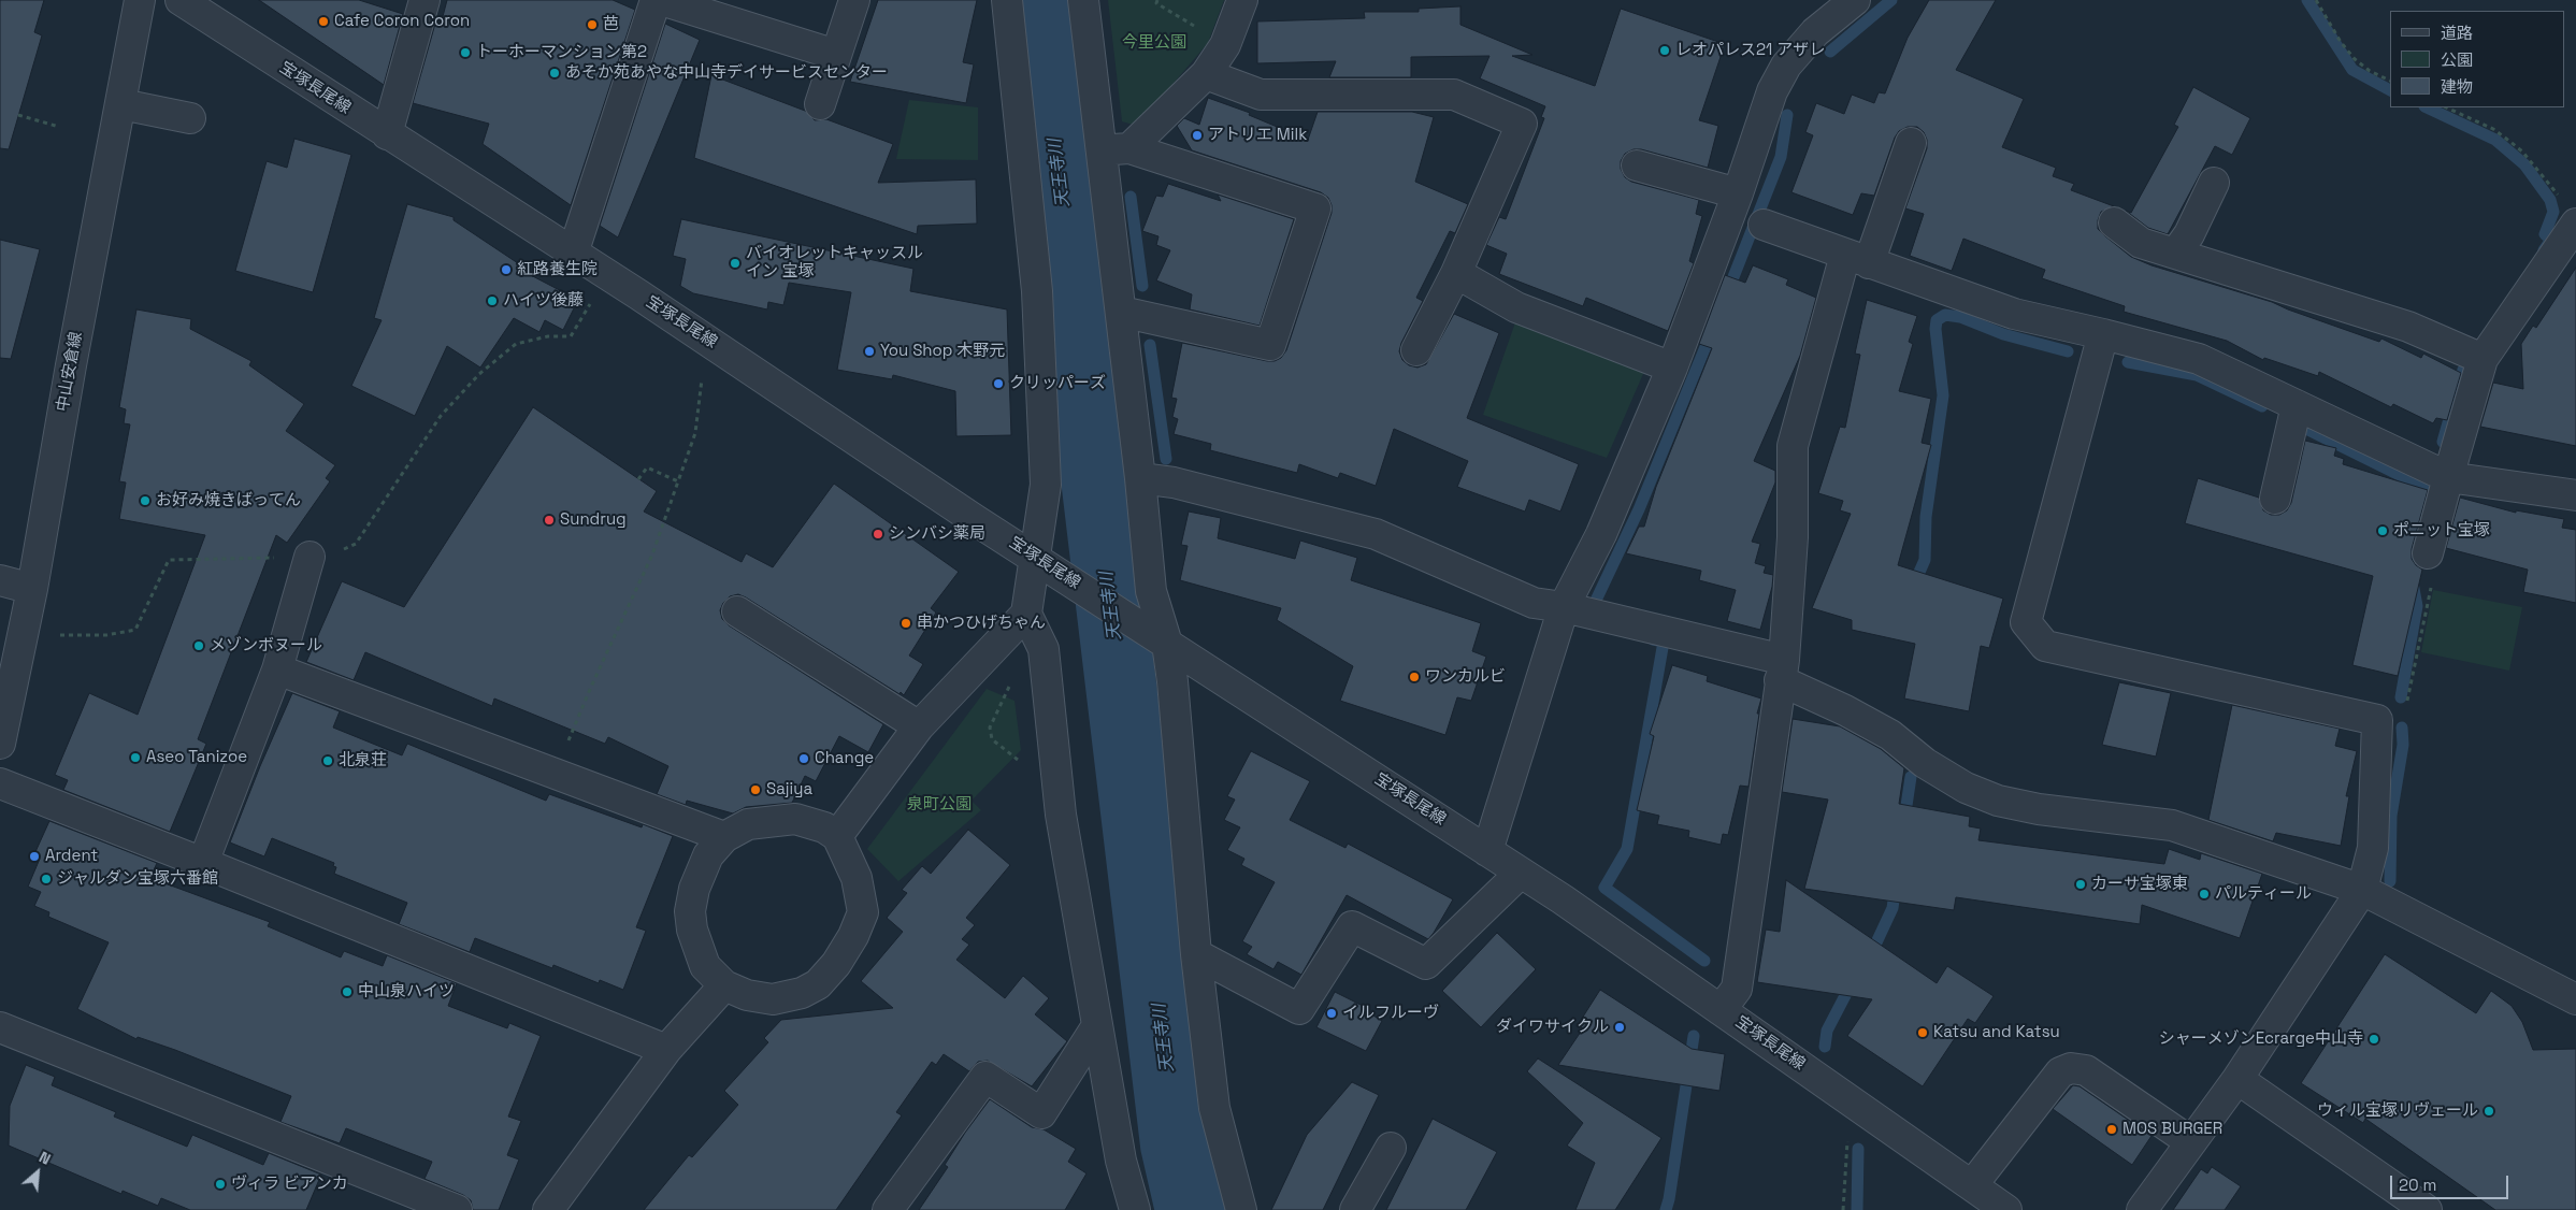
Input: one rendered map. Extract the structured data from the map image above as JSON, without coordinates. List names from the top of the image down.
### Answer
{
  "streets": {
    "street": ["宝塚長尾線", "中山安倉線"]
  },
  "water": ["天王寺川"],
  "parks": ["今里公園", "泉町公園"],
  "places": [
    "Cafe Coron Coron",
    "芭",
    "レオパレス21 アザレ",
    "トーホーマンション第2",
    "あそか苑あやな中山寺デイサービスセンター",
    "アトリエ Milk",
    "バイオレットキャッスル イン 宝塚",
    "紅路養生院",
    "ハイツ後藤",
    "You Shop 木野元",
    "クリッパーズ",
    "お好み焼きばってん",
    "Sundrug",
    "ポニット宝塚",
    "シンバシ薬局",
    "串かつひげちゃん",
    "メゾンボヌール",
    "ワンカルビ",
    "Aseo Tanizoe",
    "Change",
    "北泉荘",
    "Sajiya",
    "Ardent",
    "ジャルダン宝塚六番館",
    "カーサ宝塚東",
    "パルティール",
    "中山泉ハイツ",
    "イルフルーヴ",
    "ダイワサイクル",
    "Katsu and Katsu",
    "シャーメゾンEcrarge中山寺",
    "ウィル宝塚リヴェール",
    "MOS BURGER",
    "ヴィラ ビアンカ"
  ],
  "legend": ["道路", "公園", "建物"],
  "scale_bar": "20 m",
  "north": "top right"
}
